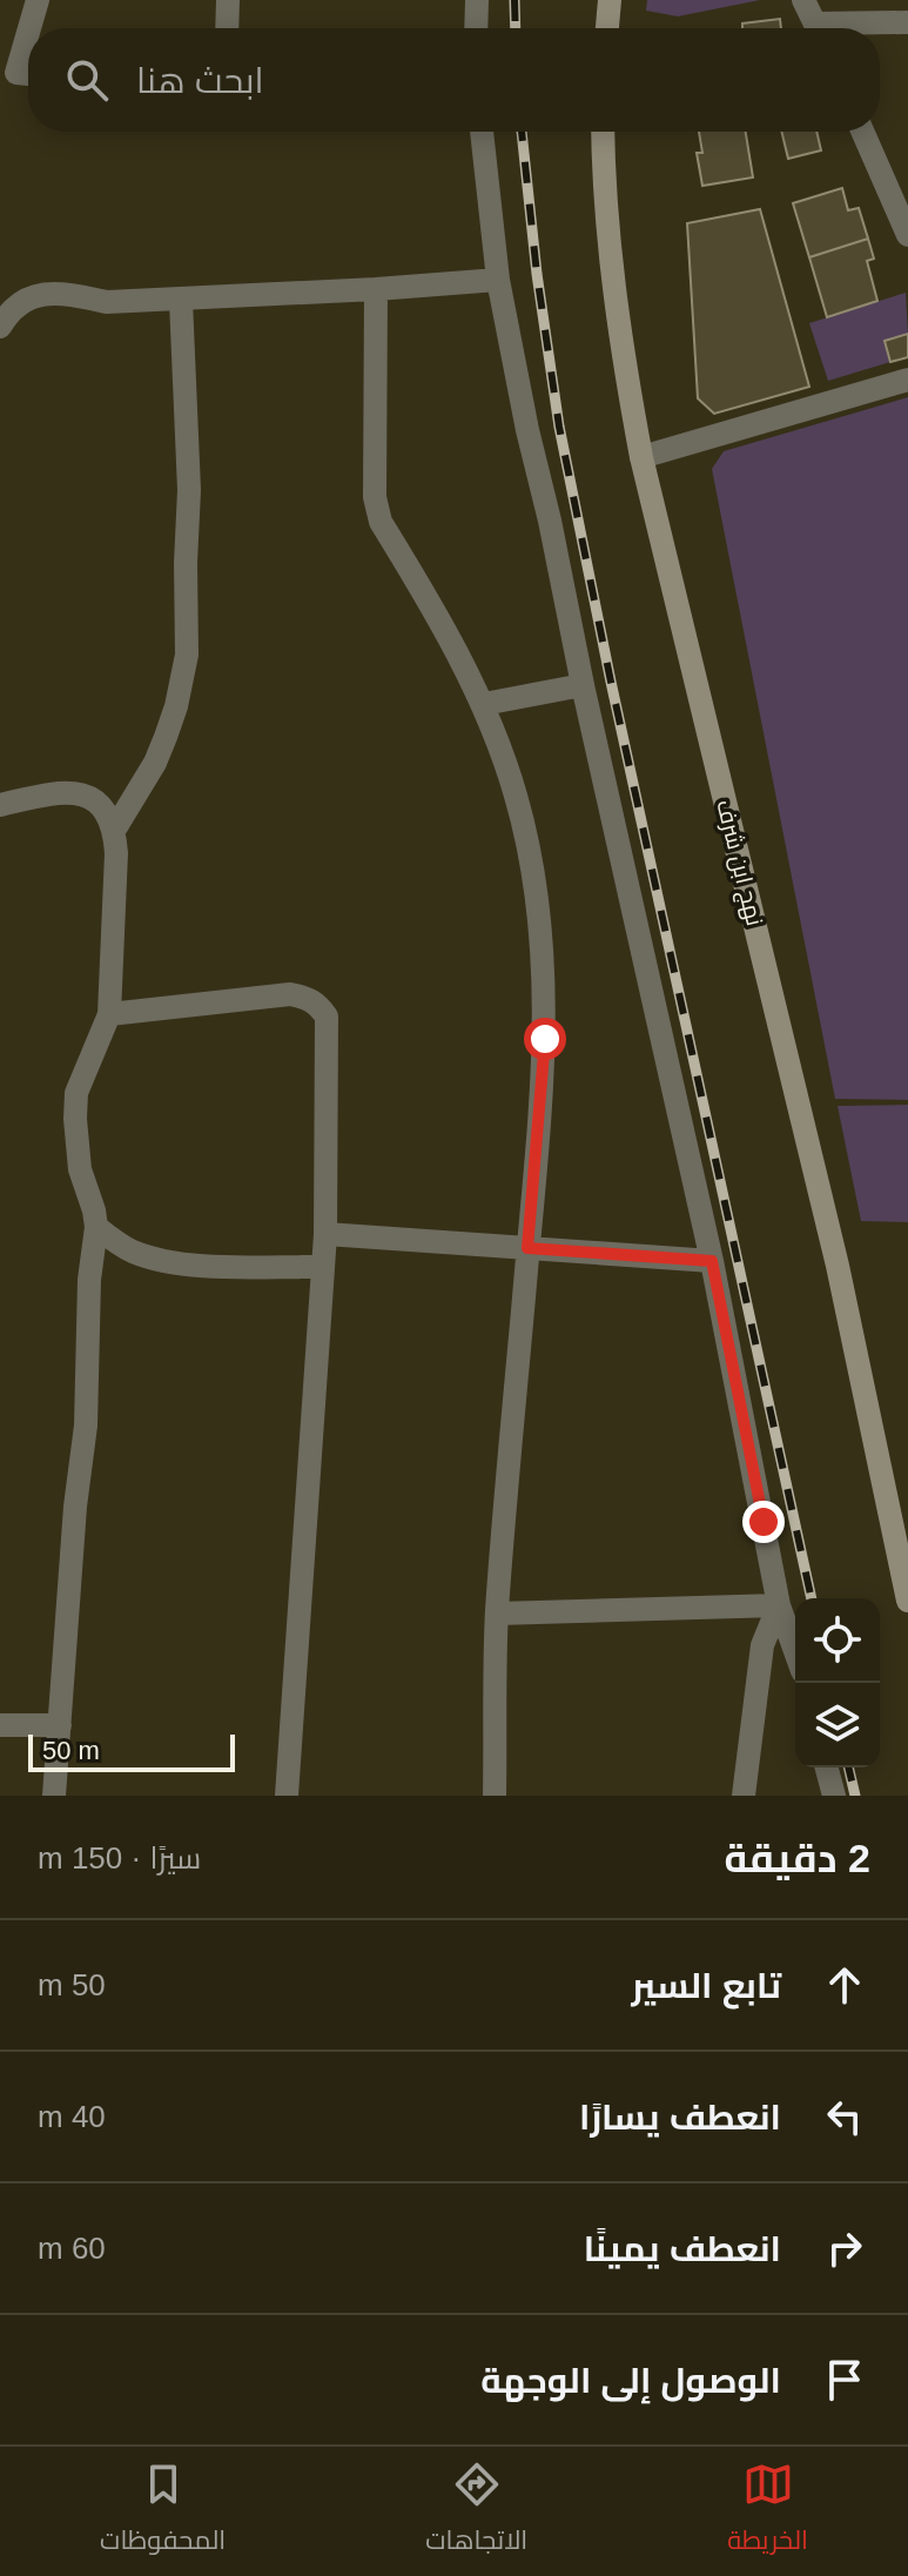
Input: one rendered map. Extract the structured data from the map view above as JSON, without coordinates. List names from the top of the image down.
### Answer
{
  "streets": {
    "main road": ["نهج ابن شرف"]
  },
  "scale_bar": "50 m",
  "page": {
    "search": "ابحث هنا",
    "scale": "50 m",
    "heading": ["2 دقيقة", "سيرًا · 150 m"],
    "list": [
      ["تابع السير", "50 m"],
      ["انعطف يسارًا", "40 m"],
      ["انعطف يمينًا", "60 m"],
      "الوصول إلى الوجهة"
    ],
    "nav": ["الخريطة", "الاتجاهات", "المحفوظات"]
  }
}
